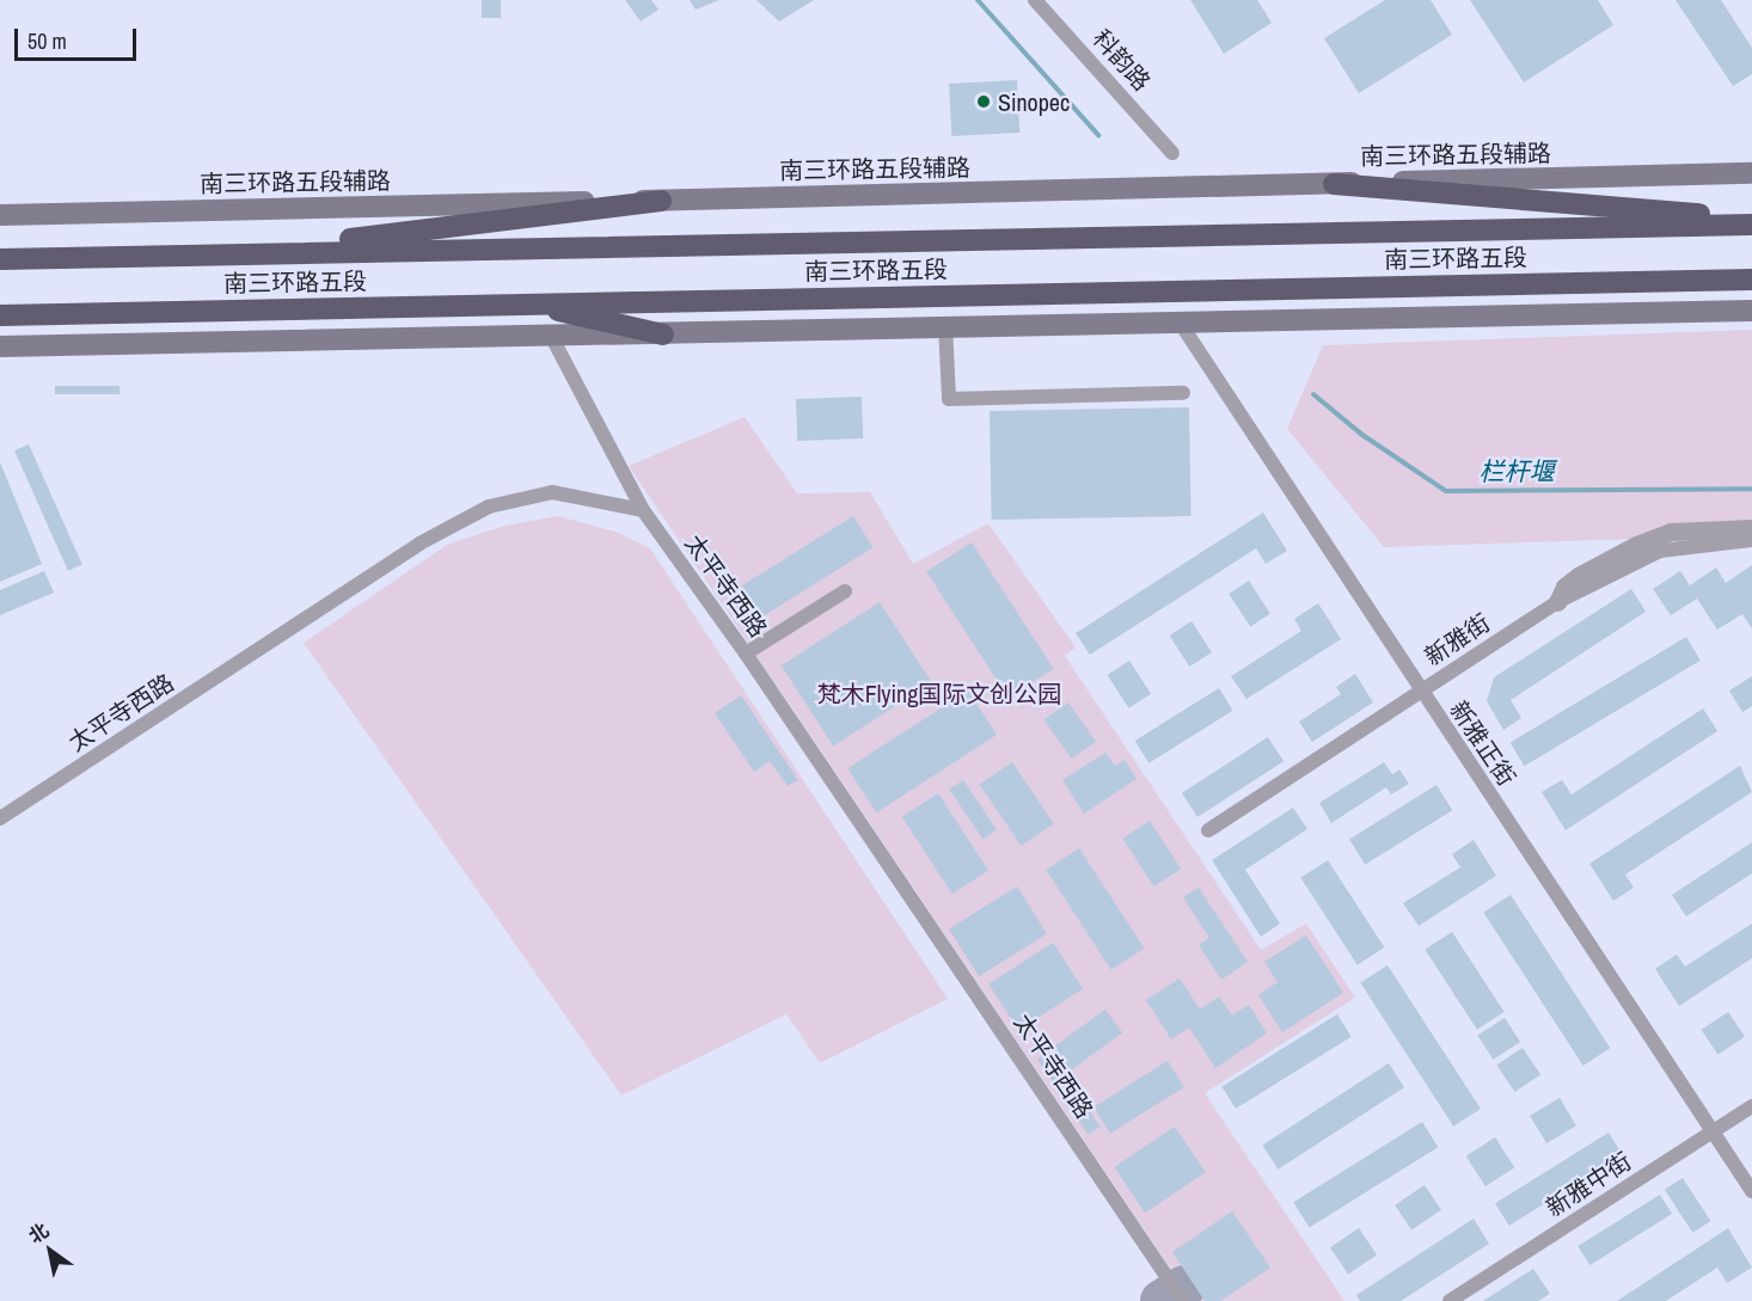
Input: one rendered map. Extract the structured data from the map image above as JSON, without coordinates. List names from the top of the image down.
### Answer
{
  "streets": {
    "highway": ["南三环路五段"],
    "main road": ["南三环路五段辅路"],
    "street": [
      "科韵路",
      "太平寺西路",
      "新雅街",
      "新雅正街",
      "新雅中街"
    ]
  },
  "crossings": [
    ["新雅街", "新雅正街"],
    ["新雅正街", "新雅中街"]
  ],
  "water": ["栏杆堰"],
  "parks": ["梵木Flying国际文创公园"],
  "places": ["Sinopec"],
  "scale_bar": "50 m",
  "north": "top left"
}
